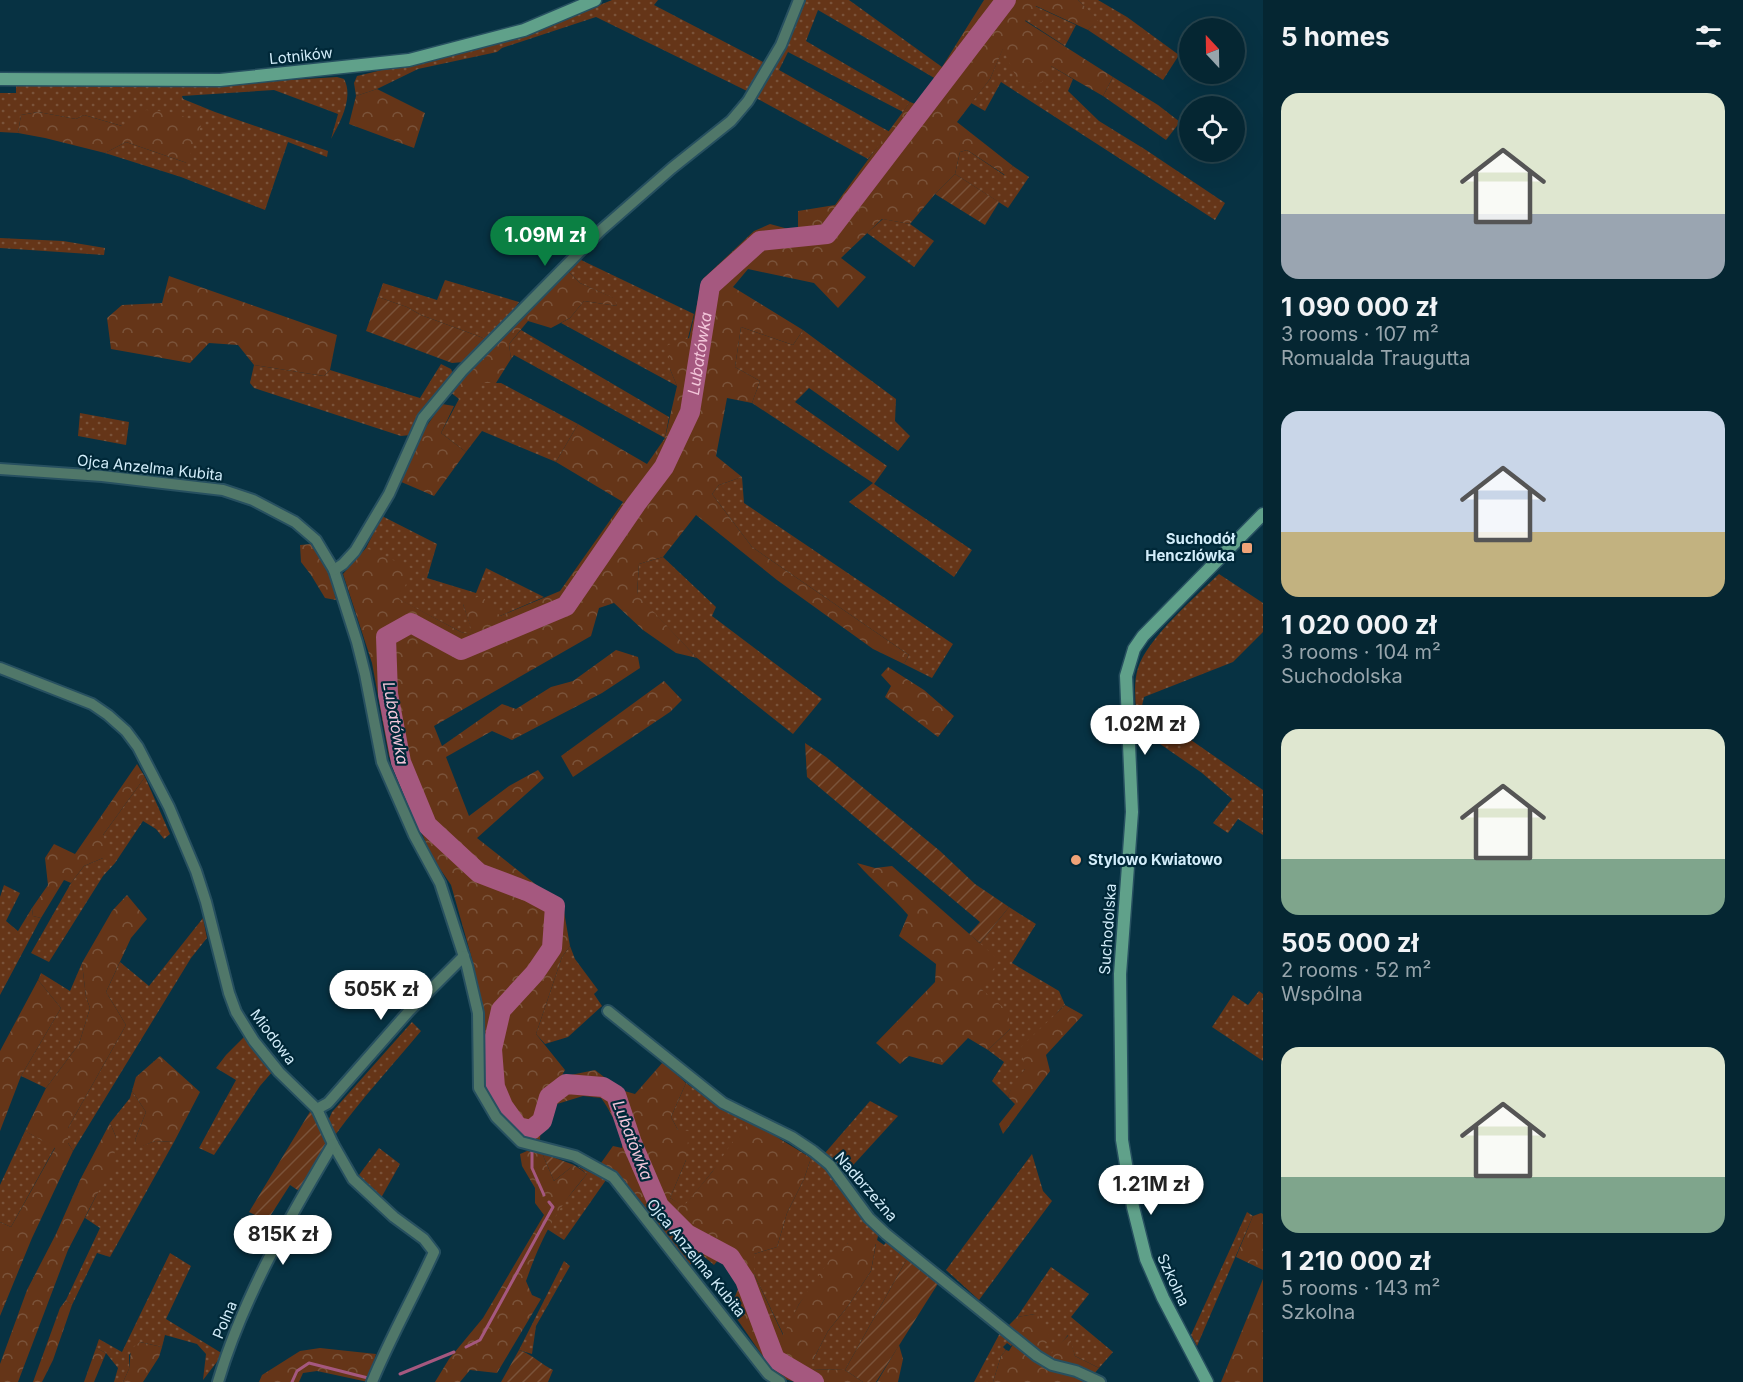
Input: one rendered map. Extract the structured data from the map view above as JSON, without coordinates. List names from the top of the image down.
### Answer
{
  "streets": {
    "street": [
      "Lotników",
      "Ojca Anzelma Kubita",
      "Suchodolska",
      "Miodowa",
      "Nadbrzeżna",
      "Szkolna",
      "Polna"
    ]
  },
  "crossings": [
    ["Suchodolska", "Szkolna"],
    ["Miodowa", "Polna"]
  ],
  "water": ["Lubatówka"],
  "places": {
    "transit": ["Suchodół Henczlówka"],
    "other": ["Stylowo Kwiatowo"]
  },
  "north": "top",
  "page": {
    "heading": "5 homes",
    "list": [
      {
        "name": "1 090 000 zł",
        "note": "3 rooms · 107 m² · Romualda Traugutta"
      },
      {
        "name": "1 020 000 zł",
        "note": "3 rooms · 104 m² · Suchodolska"
      },
      {
        "name": "505 000 zł",
        "note": "2 rooms · 52 m² · Wspólna"
      },
      {
        "name": "1 210 000 zł",
        "note": "5 rooms · 143 m² · Szkolna"
      }
    ],
    "price": [
      "1.09M zł",
      "1.02M zł",
      "505K zł",
      "1.21M zł",
      "815K zł"
    ]
  }
}
